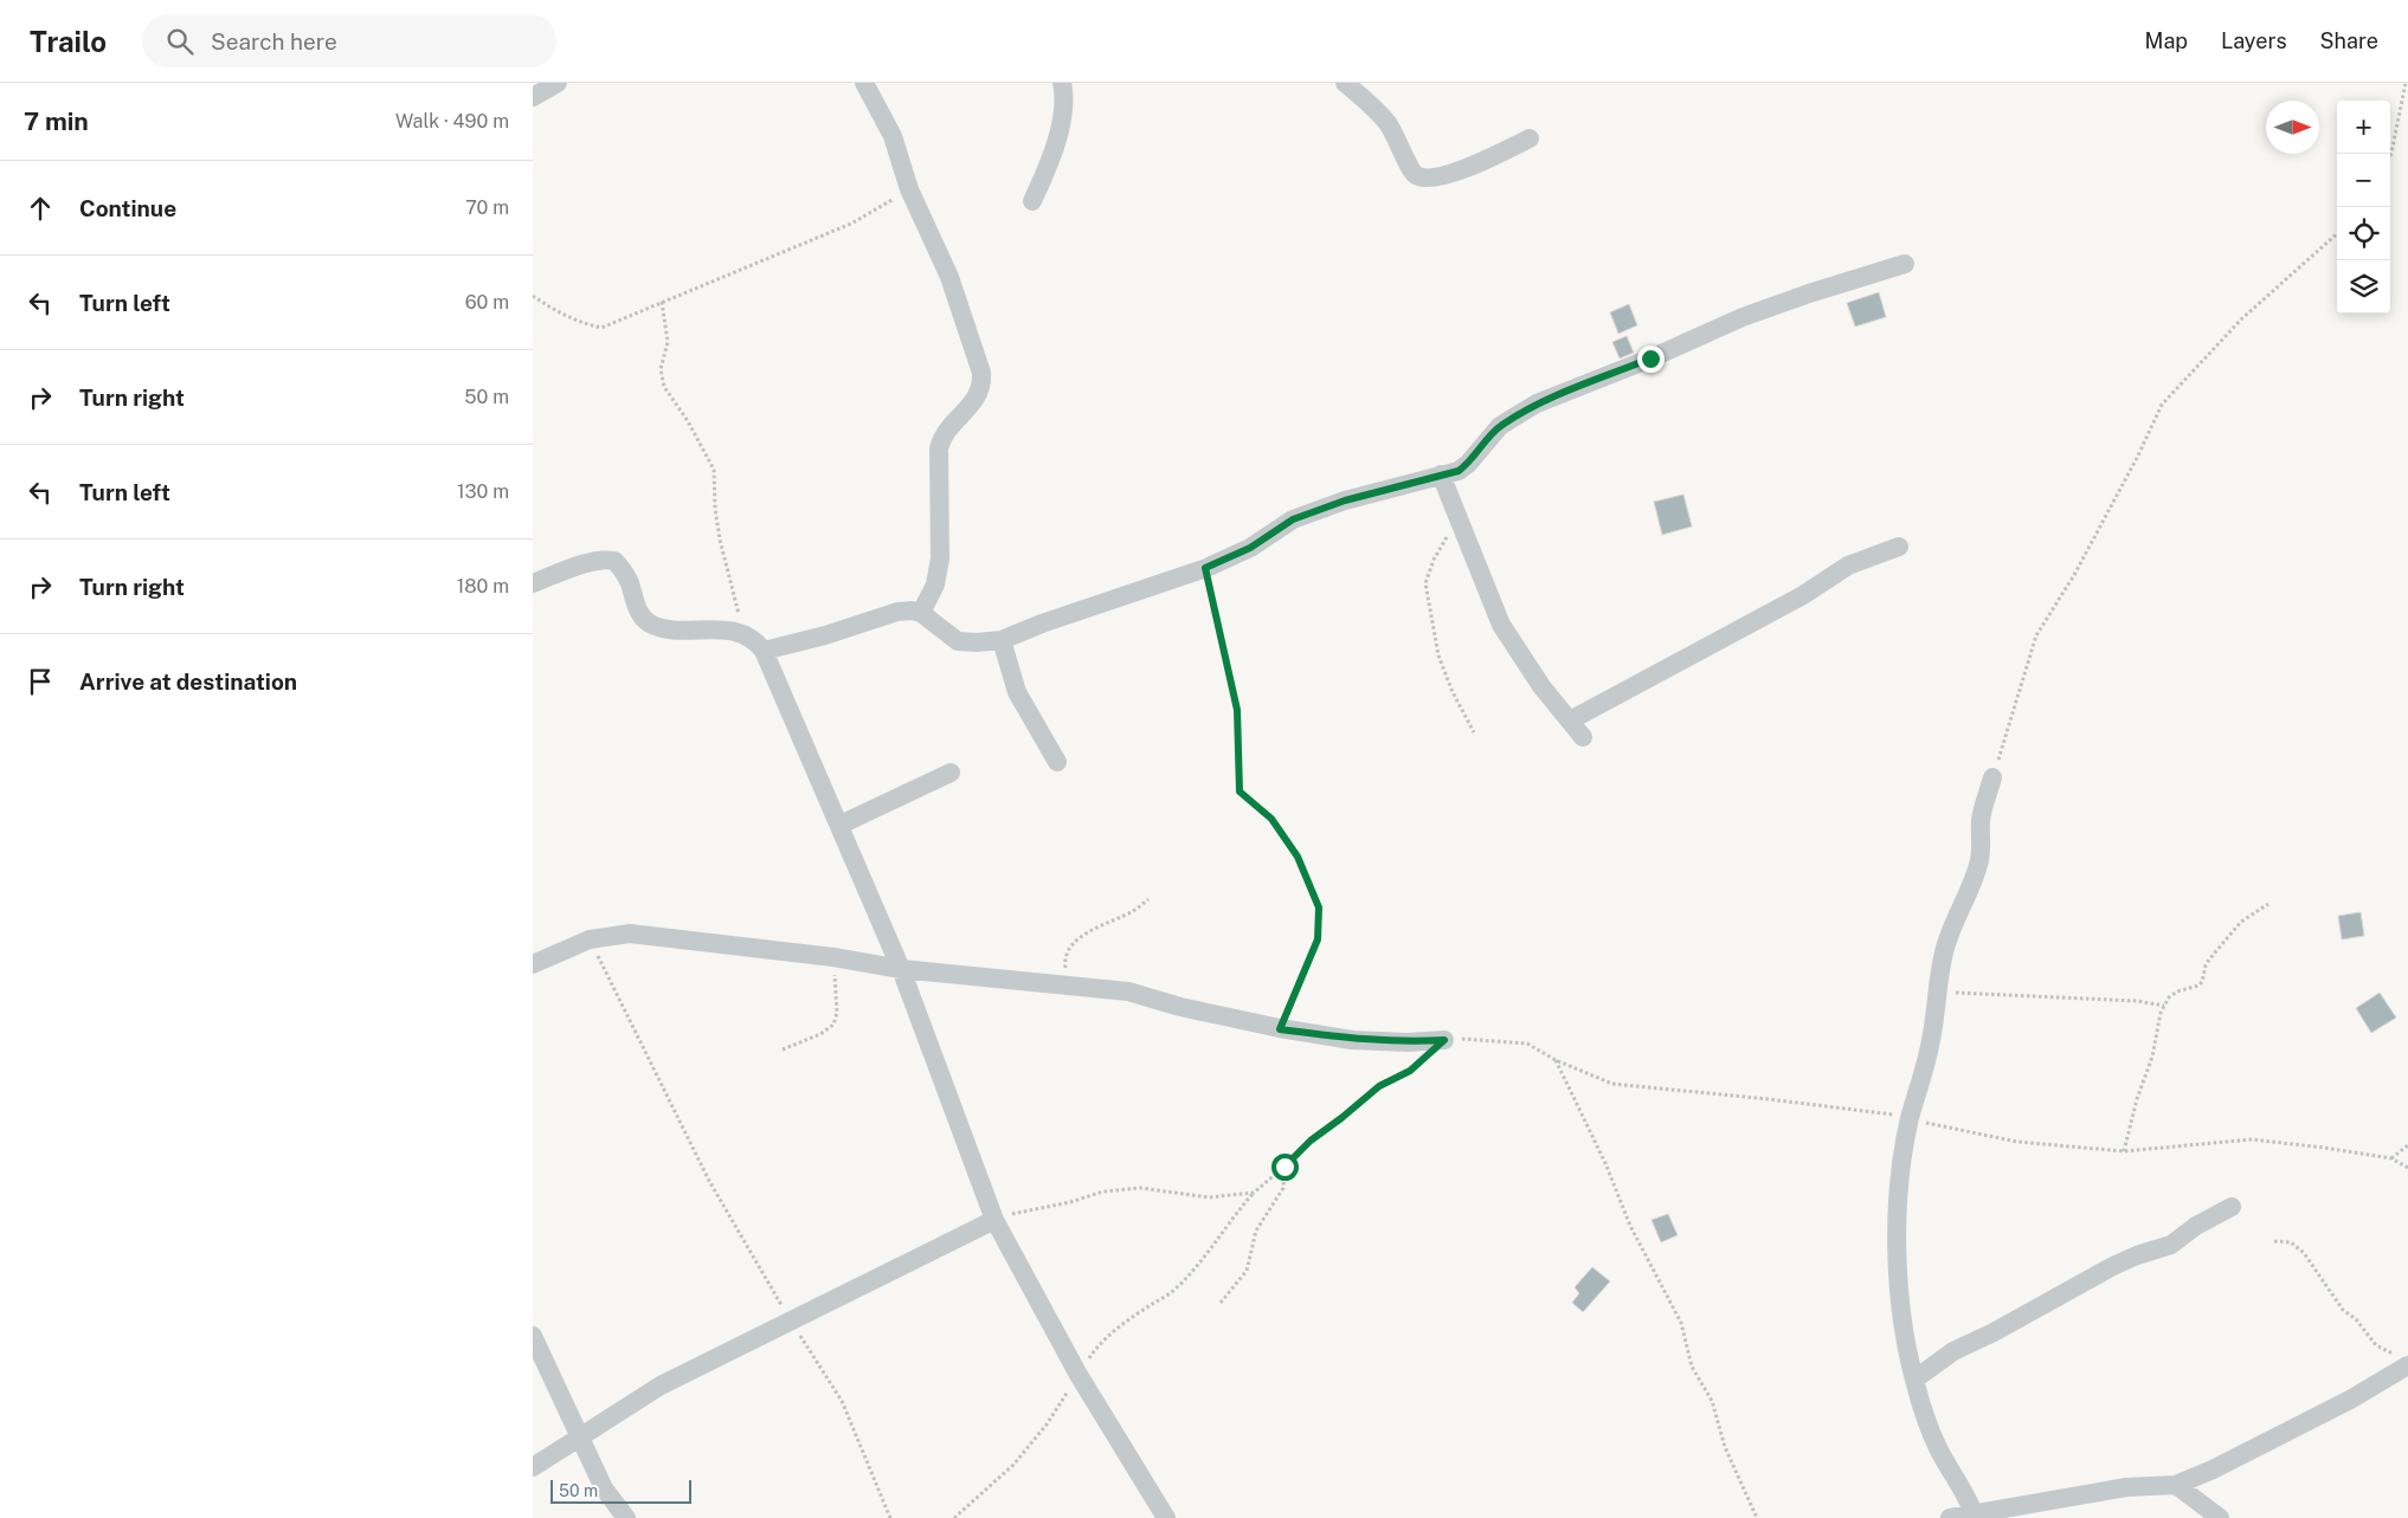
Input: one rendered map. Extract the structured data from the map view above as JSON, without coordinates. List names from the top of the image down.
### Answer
{
  "scale_bar": "50 m",
  "north": "right",
  "page": {
    "header": "Trailo",
    "search": "Search here",
    "nav": ["Map", "Layers", "Share"],
    "heading": ["7 min", "Walk · 490 m"],
    "map_buttons": ["+", "−"],
    "list": [
      ["Continue", "70 m"],
      ["Turn left", "60 m"],
      ["Turn right", "50 m"],
      ["Turn left", "130 m"],
      ["Turn right", "180 m"],
      "Arrive at destination"
    ],
    "scale": "50 m"
  }
}
